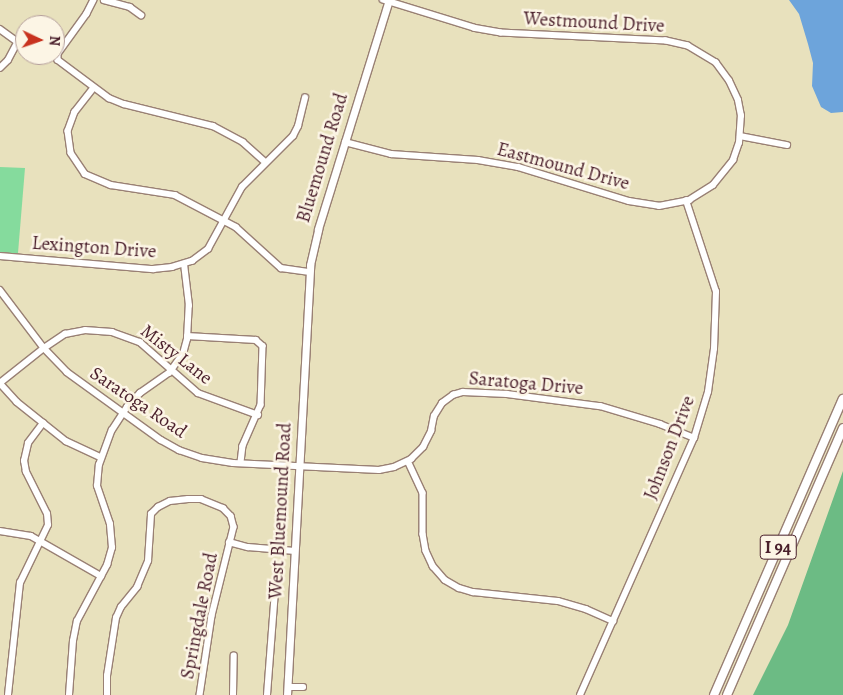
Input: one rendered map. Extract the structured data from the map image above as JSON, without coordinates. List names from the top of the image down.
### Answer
{
  "streets": {
    "highway": ["I 94"],
    "main road": ["Bluemound Road", "West Bluemound Road"],
    "street": [
      "Westmound Drive",
      "Eastmound Drive",
      "Lexington Drive",
      "Misty Lane",
      "Saratoga Drive",
      "Saratoga Road",
      "Johnson Drive",
      "Springdale Road"
    ]
  },
  "crossings": [
    ["Westmound Drive", "Bluemound Road"],
    ["Westmound Drive", "Eastmound Drive"],
    ["Bluemound Road", "Eastmound Drive"],
    ["Bluemound Road", "West Bluemound Road"],
    ["Eastmound Drive", "Johnson Drive"],
    ["Misty Lane", "Saratoga Road"],
    ["Saratoga Drive", "Saratoga Road"],
    ["Saratoga Drive", "Johnson Drive"],
    ["Saratoga Drive", "West Bluemound Road"],
    ["Saratoga Road", "West Bluemound Road"],
    ["West Bluemound Road", "Springdale Road"]
  ],
  "north": "right"
}
